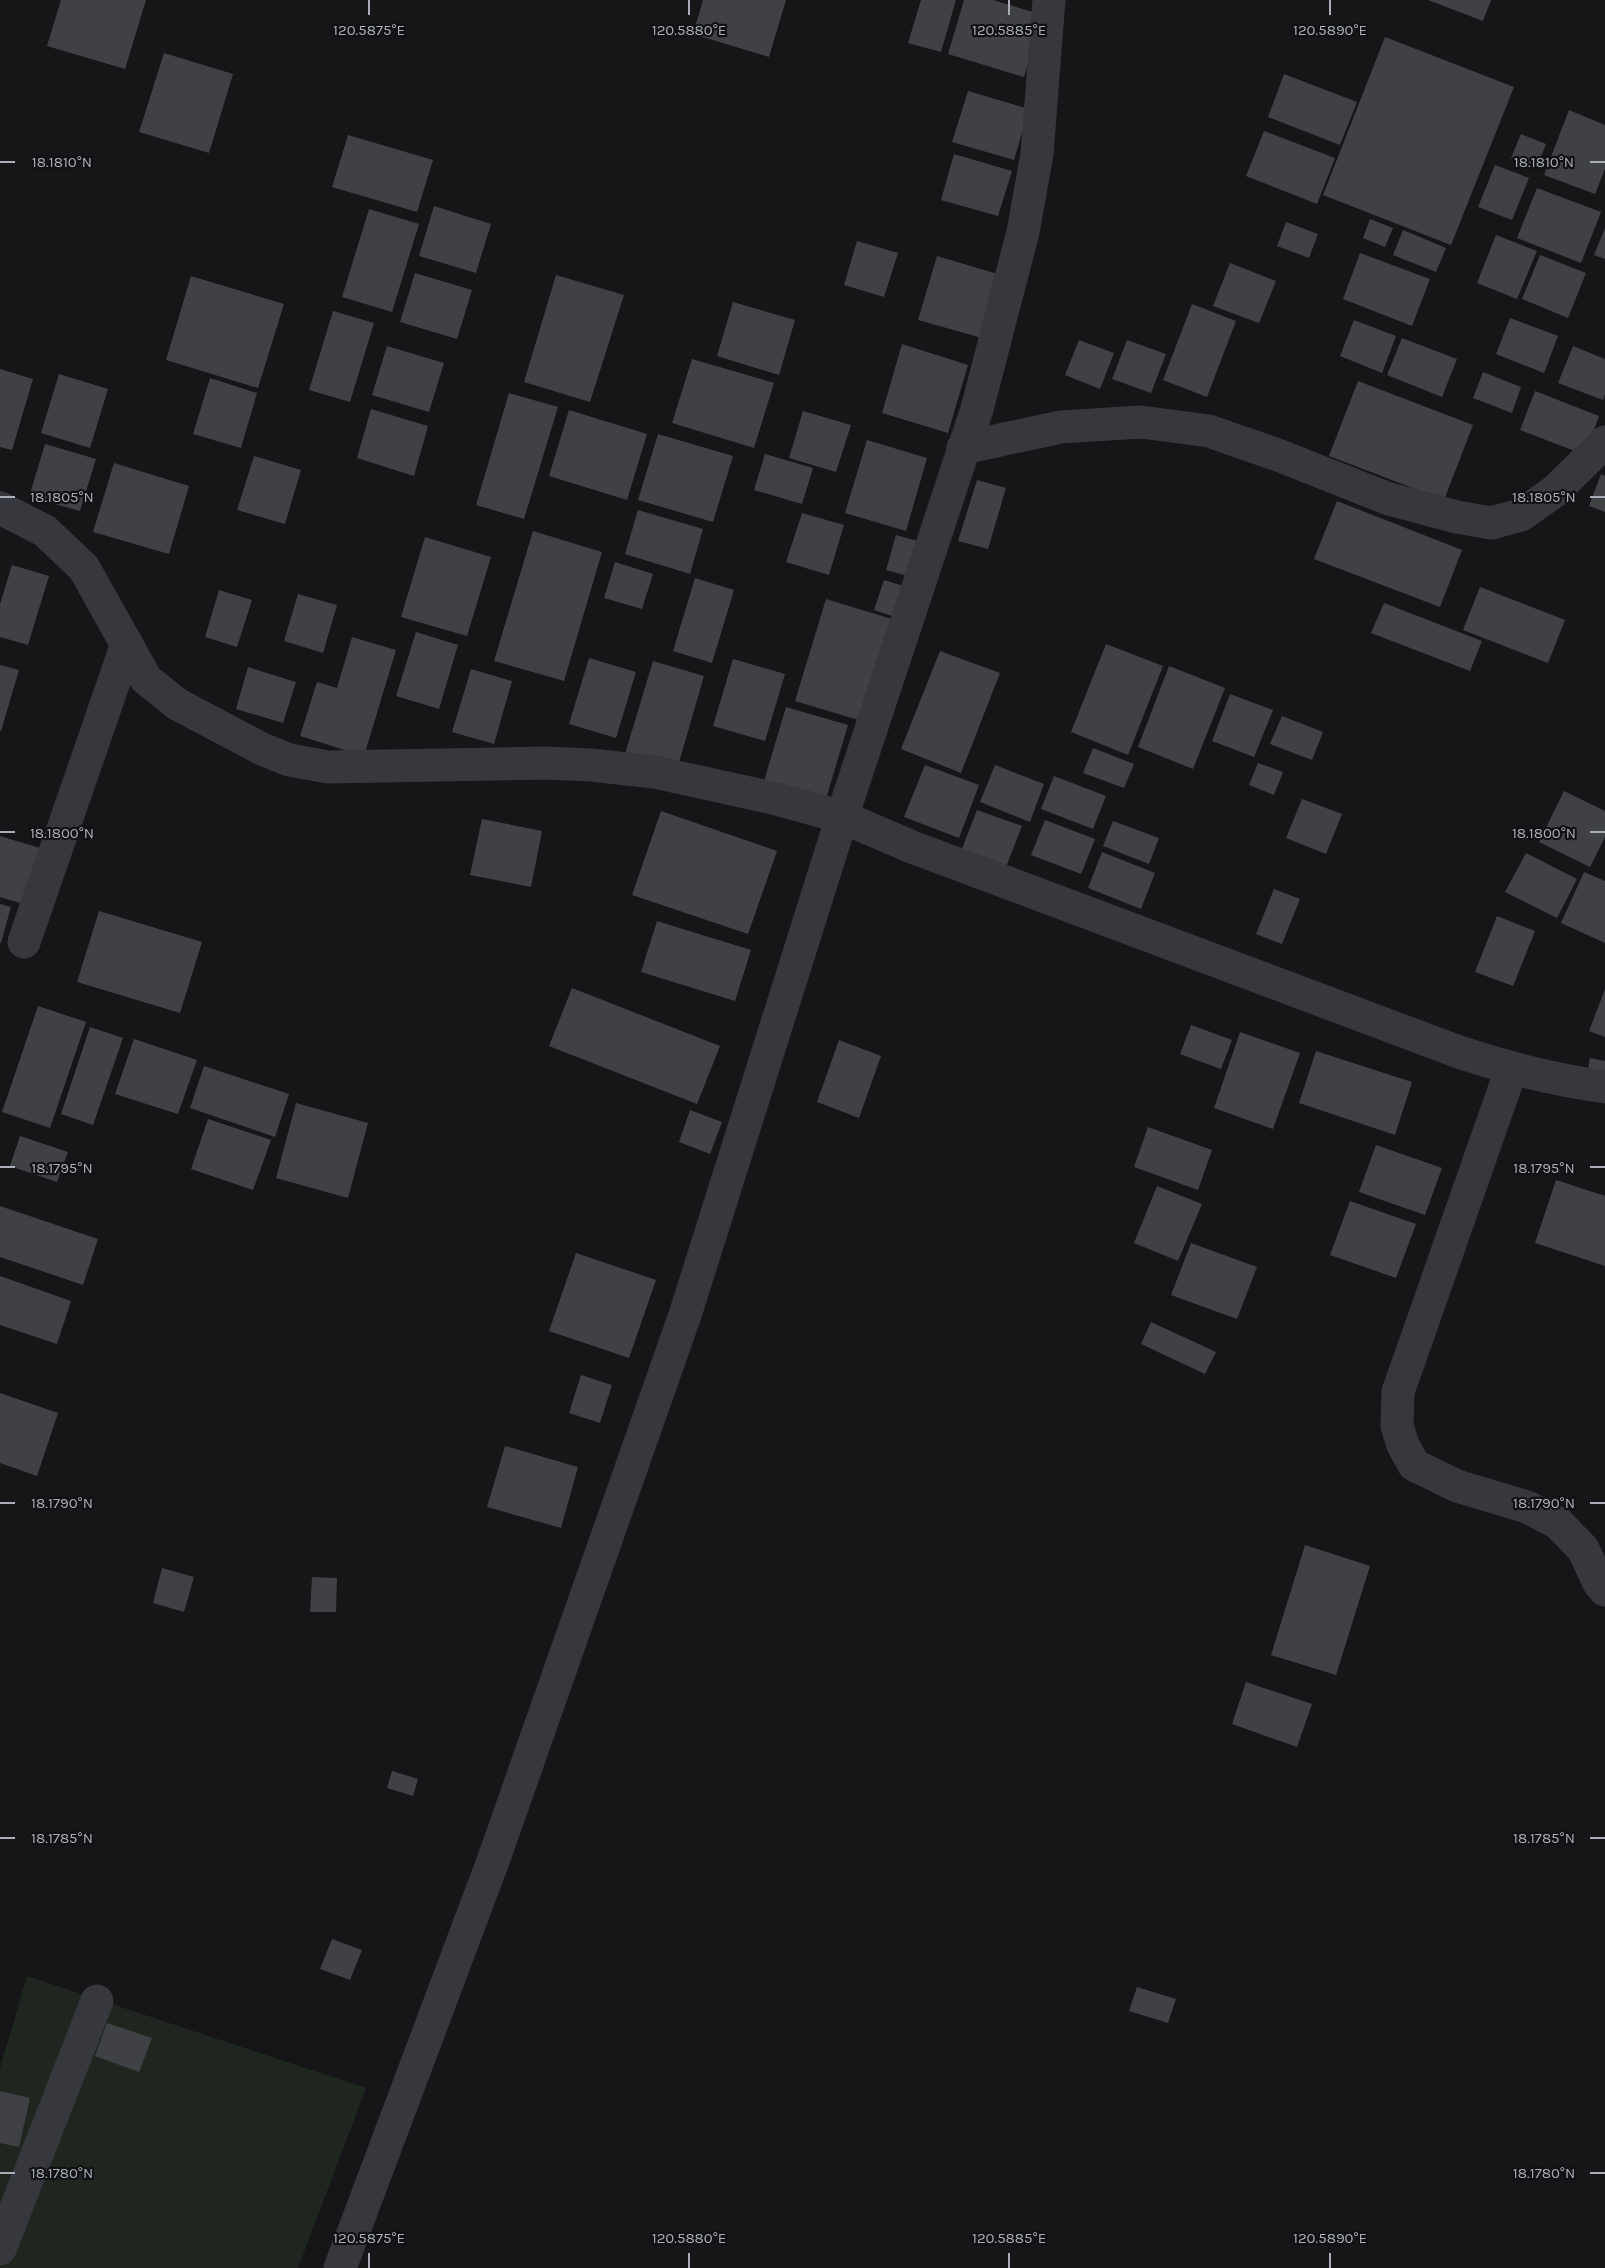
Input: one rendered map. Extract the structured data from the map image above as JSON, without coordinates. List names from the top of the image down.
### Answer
{
  "coordinates": [
    "120.5875°E",
    "120.5880°E",
    "120.5885°E",
    "120.5890°E",
    "18.1810°N",
    "18.1805°N",
    "18.1800°N",
    "18.1795°N",
    "18.1790°N",
    "18.1785°N",
    "18.1780°N"
  ]
}
